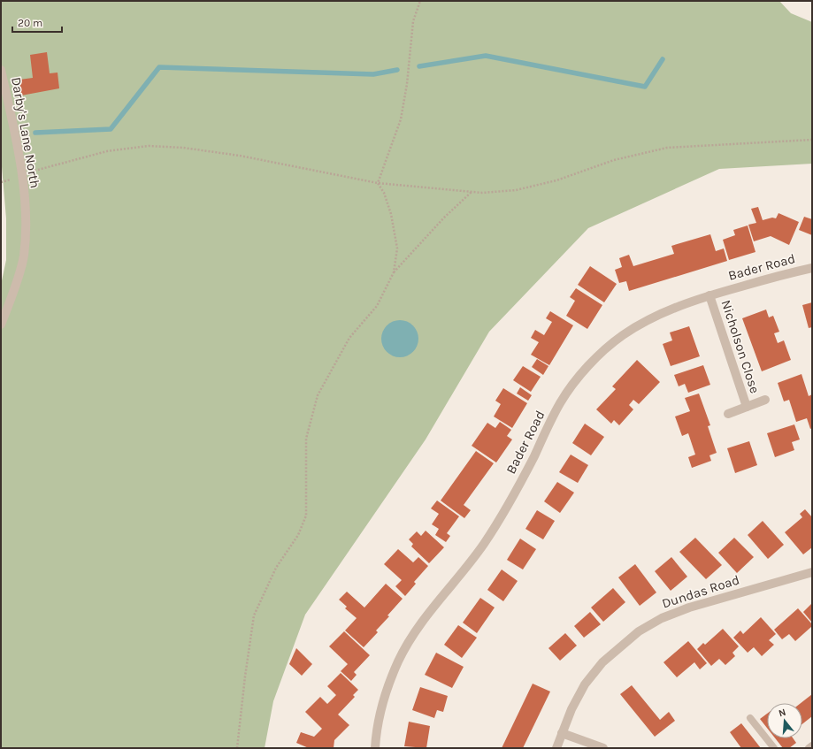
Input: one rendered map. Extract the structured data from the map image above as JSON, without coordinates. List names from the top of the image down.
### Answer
{
  "streets": {
    "street": [
      "Darby's Lane North",
      "Bader Road",
      "Nicholson Close",
      "Dundas Road"
    ]
  },
  "crossings": [
    ["Bader Road", "Nicholson Close"]
  ],
  "scale_bar": "20 m",
  "north": "top"
}
